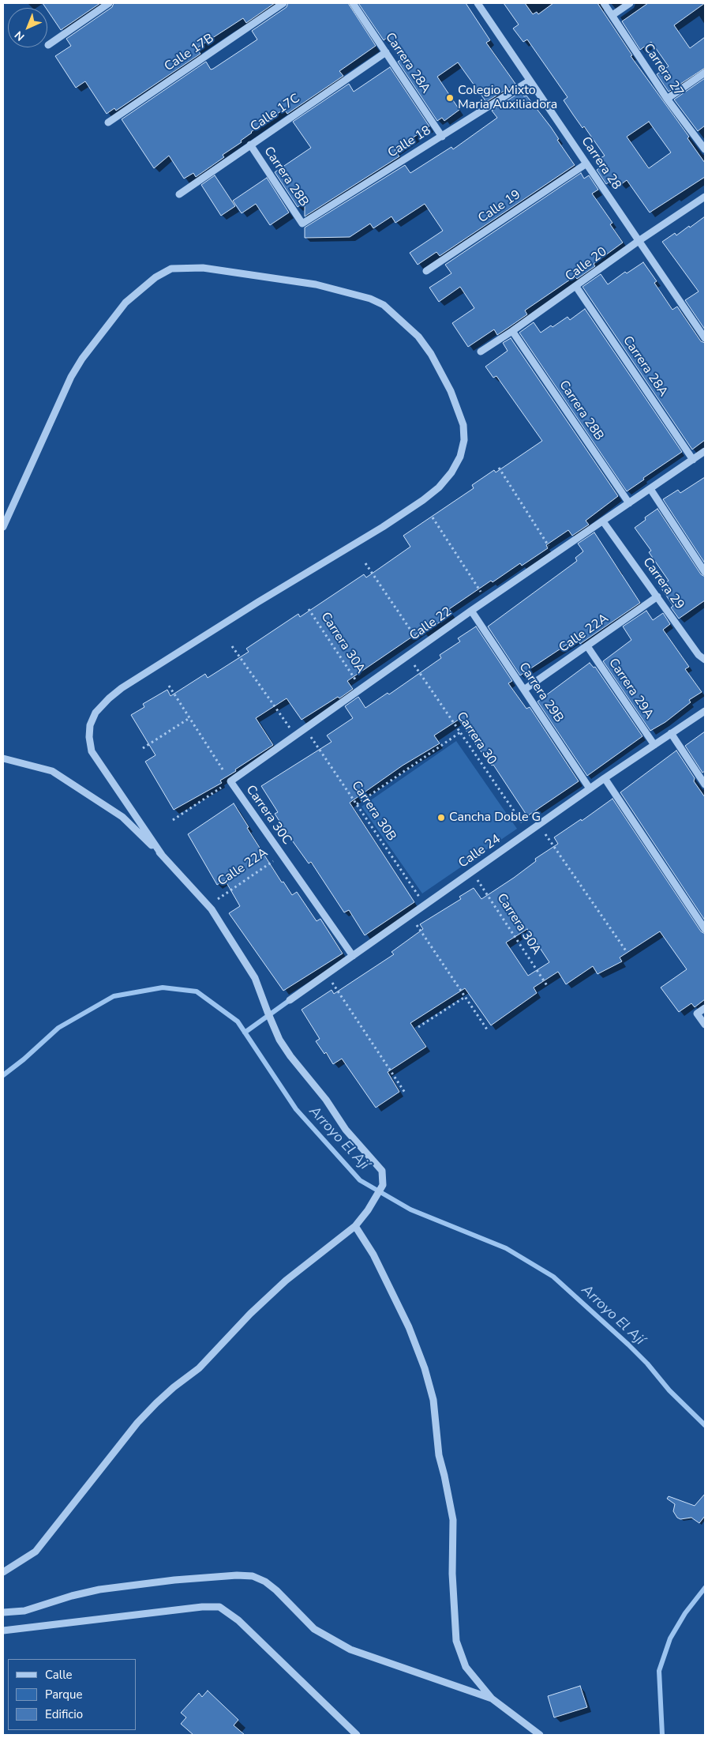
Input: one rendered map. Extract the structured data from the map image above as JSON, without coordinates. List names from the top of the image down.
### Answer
{
  "streets": {
    "street": [
      "Calle 17B",
      "Carrera 28A",
      "Carrera 27",
      "Calle 17C",
      "Calle 18",
      "Carrera 28",
      "Carrera 28B",
      "Calle 19",
      "Calle 20",
      "Carrera 29",
      "Calle 22",
      "Calle 22A",
      "Carrera 29A",
      "Carrera 29B",
      "Carrera 30C",
      "Calle 24"
    ],
    "path": ["Carrera 30A", "Carrera 30", "Carrera 30B"]
  },
  "crossings": [
    ["Carrera 28A", "Calle 17C"],
    ["Carrera 28A", "Calle 18"],
    ["Carrera 28A", "Calle 20"],
    ["Carrera 28A", "Calle 22"],
    ["Calle 17C", "Carrera 28B"],
    ["Calle 18", "Carrera 28"],
    ["Calle 18", "Carrera 28B"],
    ["Carrera 28", "Calle 19"],
    ["Carrera 28", "Calle 20"],
    ["Carrera 28B", "Calle 20"],
    ["Carrera 28B", "Calle 22"],
    ["Carrera 29", "Calle 22"],
    ["Carrera 29", "Calle 22A"],
    ["Calle 22", "Carrera 30A"],
    ["Calle 22", "Carrera 29B"],
    ["Calle 22", "Carrera 30"],
    ["Calle 22", "Carrera 30B"],
    ["Calle 22", "Carrera 30C"],
    ["Calle 22A", "Carrera 29A"],
    ["Calle 22A", "Carrera 29B"],
    ["Calle 22A", "Carrera 30C"],
    ["Carrera 30A", "Calle 24"],
    ["Carrera 29A", "Calle 24"],
    ["Carrera 29B", "Calle 24"],
    ["Carrera 30", "Calle 24"],
    ["Carrera 30B", "Calle 24"],
    ["Carrera 30C", "Calle 24"]
  ],
  "water": ["Arroyo El Ají"],
  "places": ["Colegio Mixto Maria Auxiliadora", "Cancha Doble G"],
  "legend": ["Calle", "Parque", "Edificio"],
  "north": "bottom left"
}
